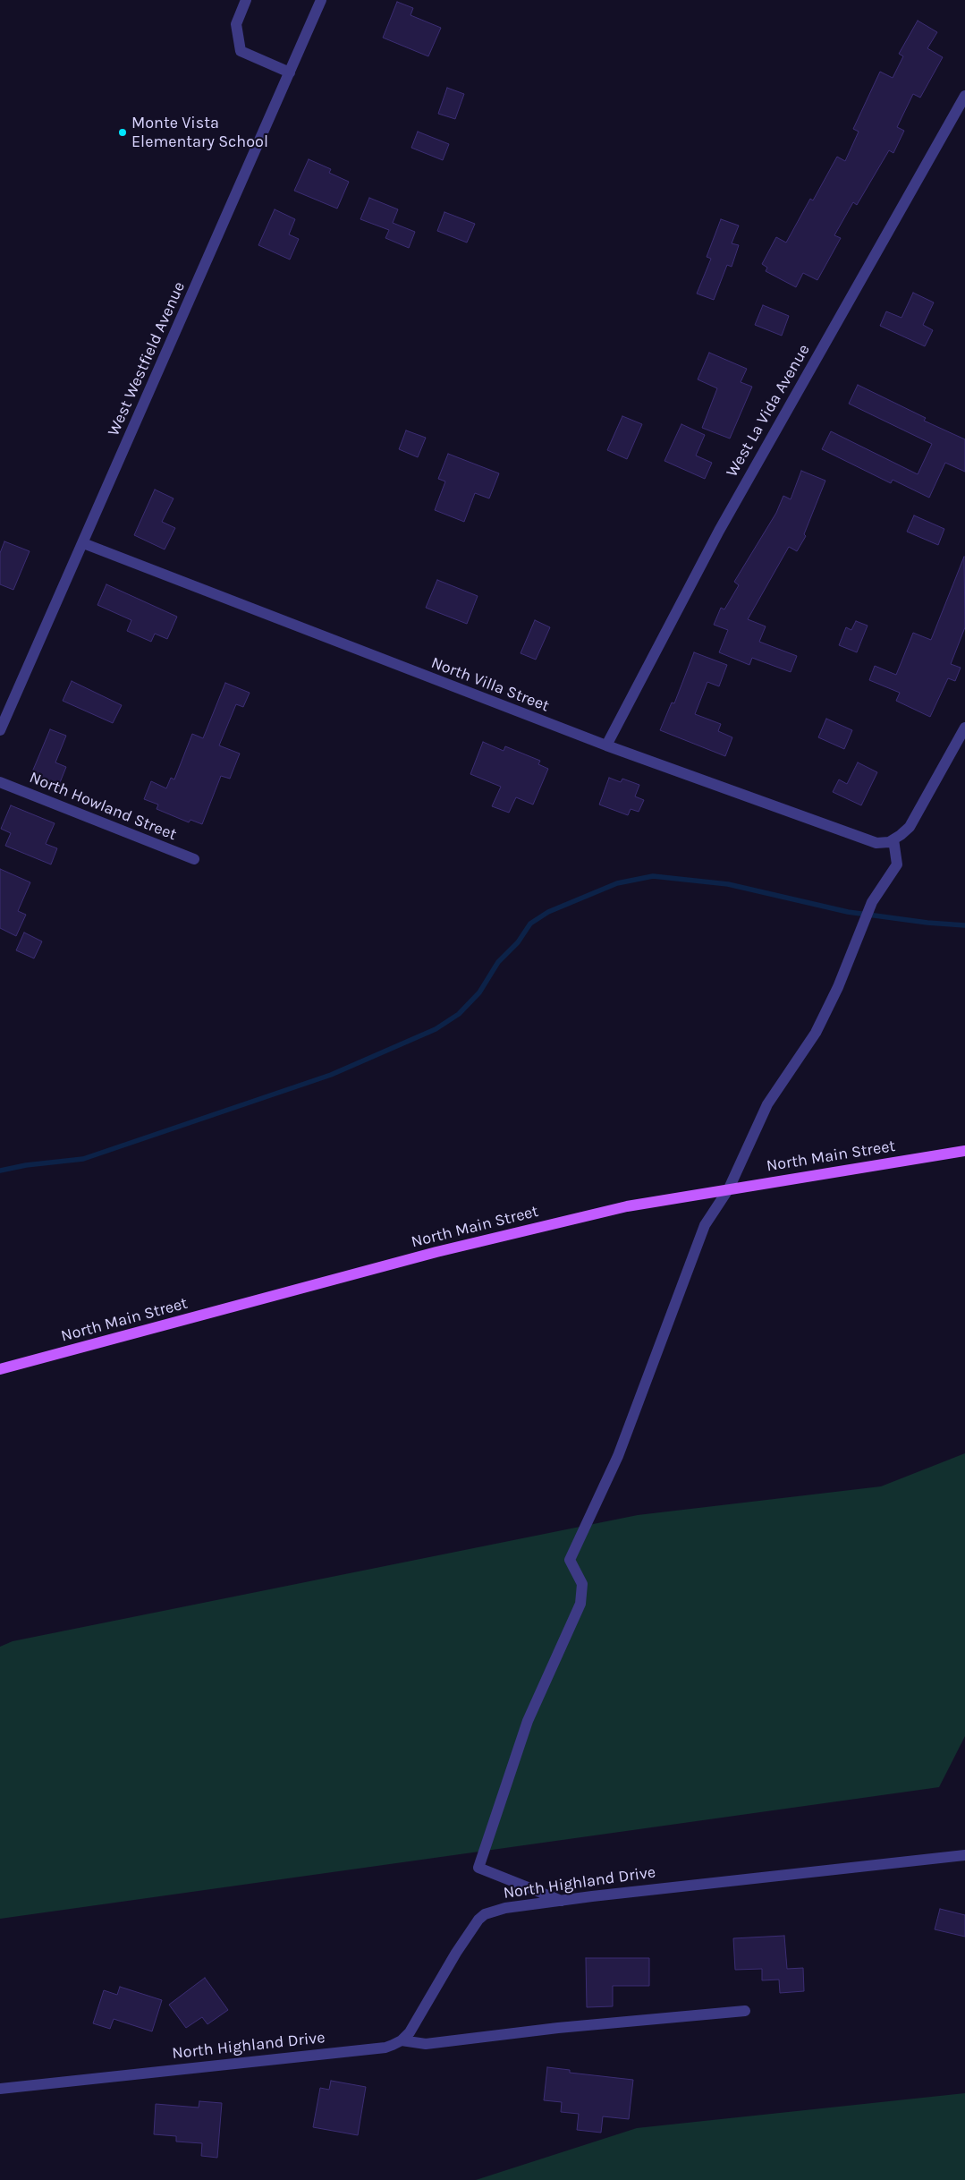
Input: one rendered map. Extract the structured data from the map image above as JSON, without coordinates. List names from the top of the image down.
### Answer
{
  "streets": {
    "main road": ["North Main Street"],
    "street": [
      "West Westfield Avenue",
      "West La Vida Avenue",
      "North Villa Street",
      "North Howland Street",
      "North Highland Drive"
    ]
  },
  "crossings": [
    ["West Westfield Avenue", "North Villa Street"],
    ["West La Vida Avenue", "North Villa Street"]
  ],
  "places": ["Monte Vista Elementary School"]
}
